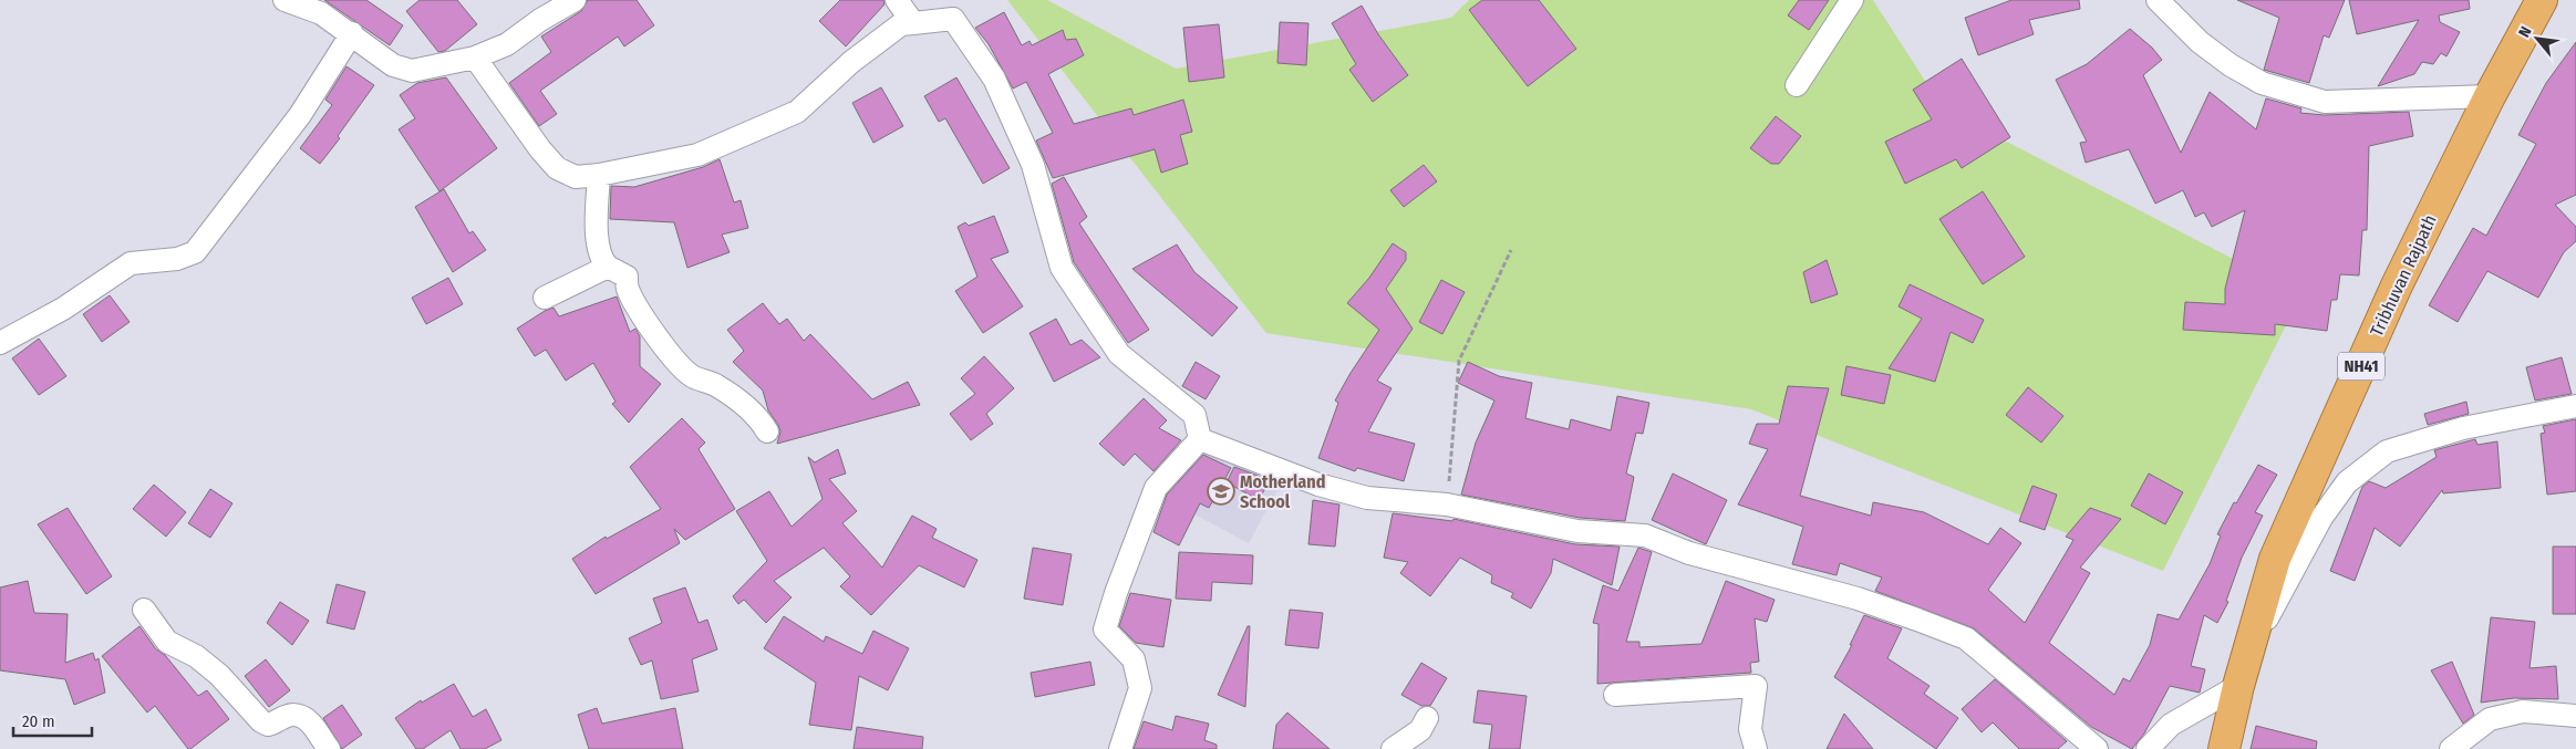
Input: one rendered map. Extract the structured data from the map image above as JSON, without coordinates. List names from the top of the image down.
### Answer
{
  "streets": {
    "highway": ["Tribhuvan Rajpath", "NH41"]
  },
  "places": {
    "school or university": ["Motherland School"]
  },
  "scale_bar": "20 m",
  "north": "top left"
}
